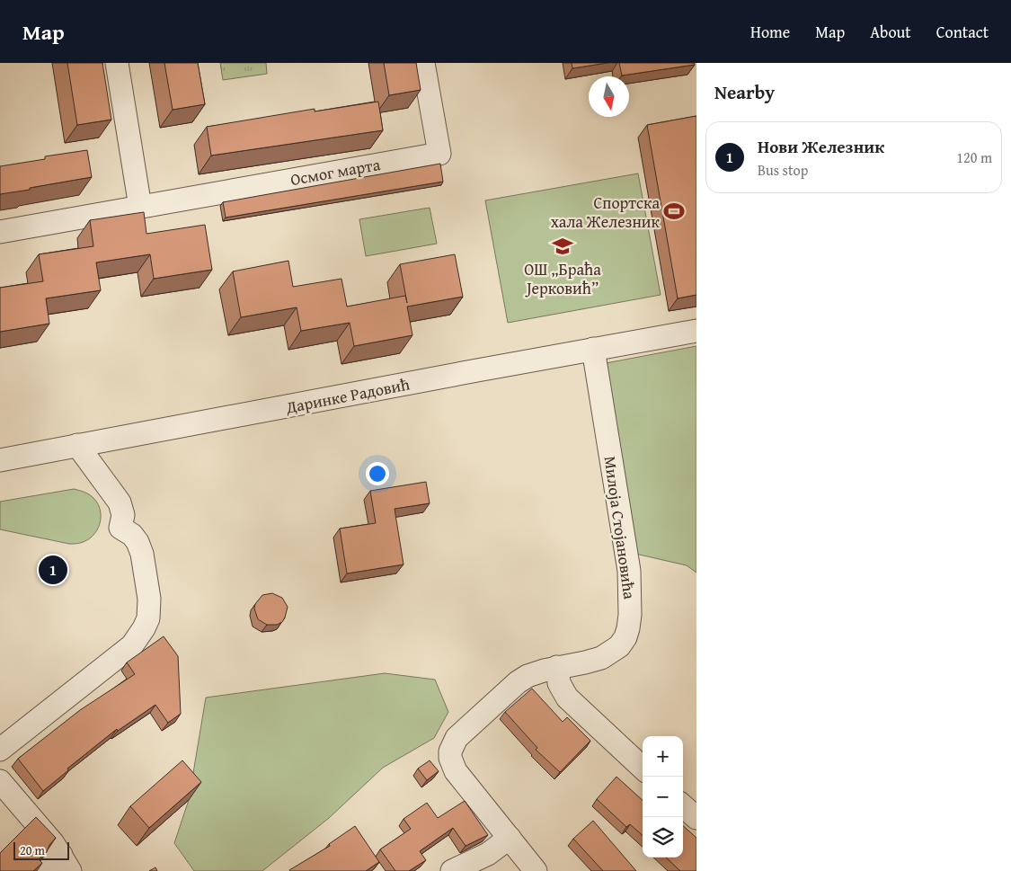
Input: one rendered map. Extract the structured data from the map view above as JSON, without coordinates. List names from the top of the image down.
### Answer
{
  "streets": {
    "street": ["Осмог марта", "Даринке Радовић", "Милоја Стојановића"]
  },
  "crossings": [
    ["Даринке Радовић", "Милоја Стојановића"]
  ],
  "places": {
    "sports": ["Спортска хала Железник"],
    "school or university": ["ОШ „Браћа Јерковић”"]
  },
  "scale_bar": "20 m",
  "north": "bottom",
  "page": {
    "header": "Map",
    "nav": [
      "Home",
      "Map",
      "About",
      "Contact"
    ],
    "heading": "Nearby",
    "list": [
      {
        "mark": "1",
        "name": "Нови Железник",
        "note": "Bus stop",
        "value": "120 m"
      }
    ],
    "pins": "1",
    "map_buttons": ["+", "−"],
    "scale": "20 m"
  }
}
